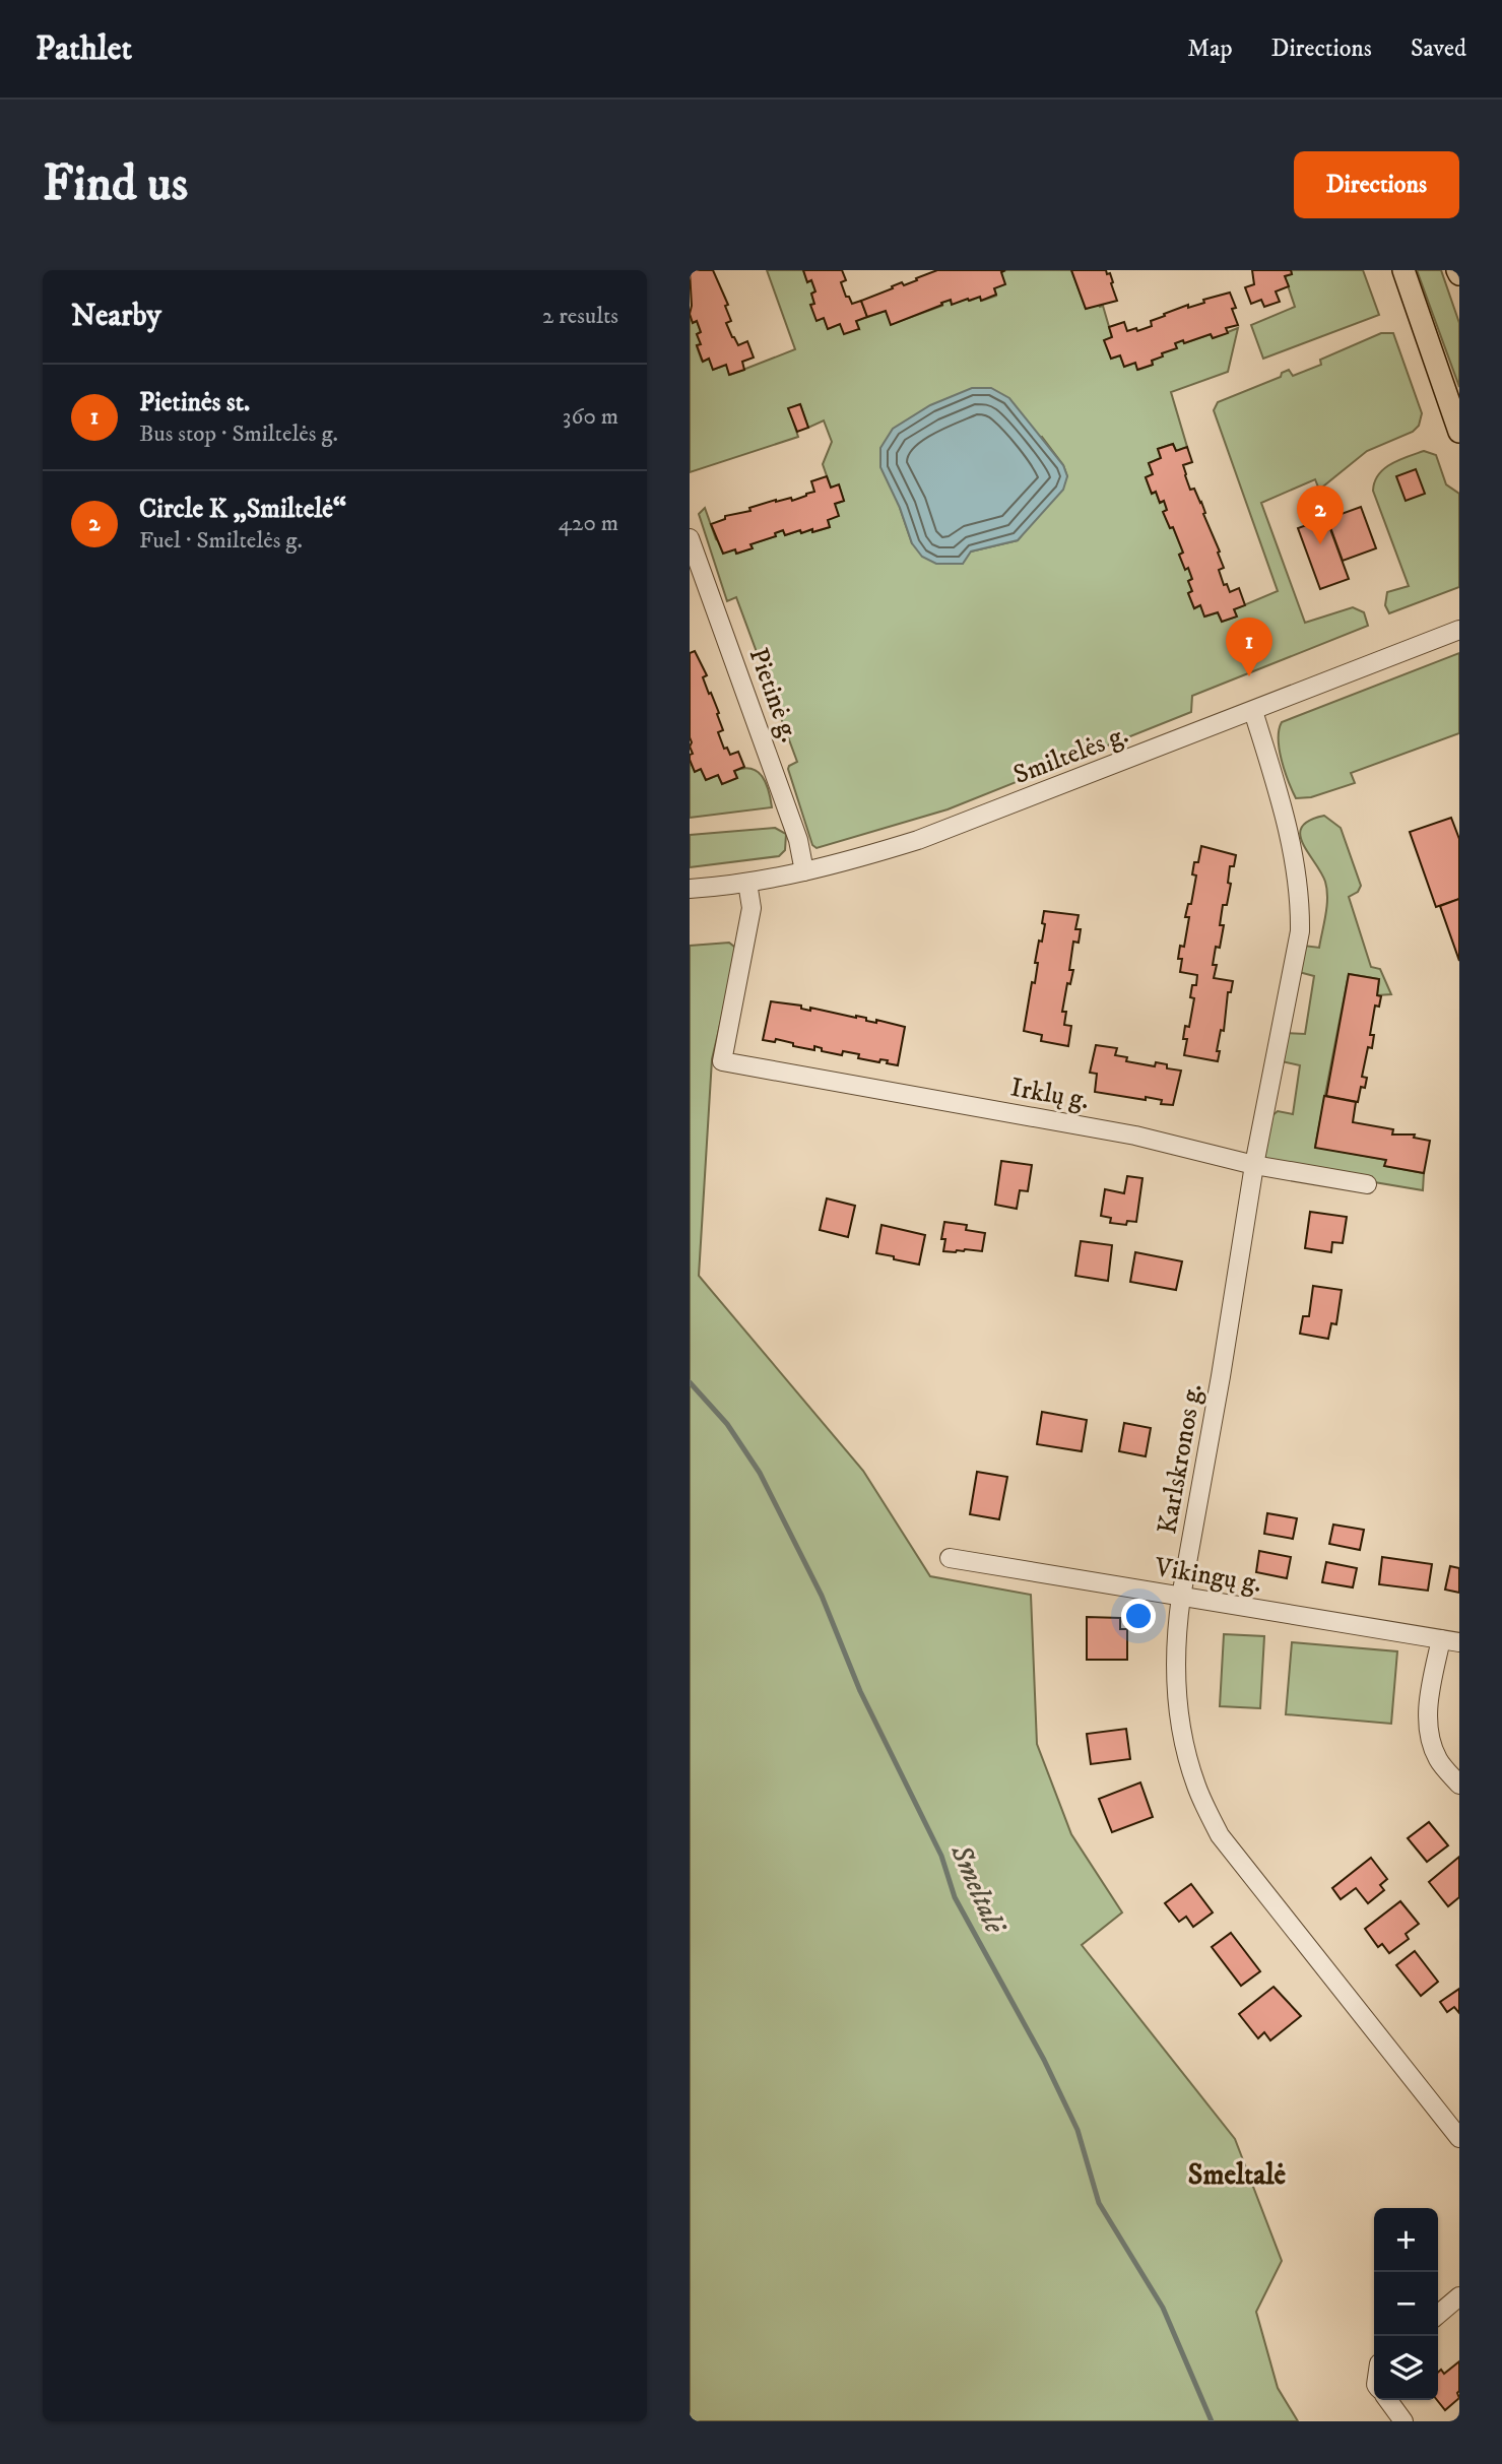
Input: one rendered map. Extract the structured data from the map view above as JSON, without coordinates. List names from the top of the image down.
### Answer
{
  "streets": {
    "street": [
      "Pietinė g.",
      "Smiltelės g.",
      "Irklų g.",
      "Karlskronos g.",
      "Vikingų g."
    ]
  },
  "crossings": [
    ["Pietinė g.", "Smiltelės g."],
    ["Smiltelės g.", "Irklų g."],
    ["Smiltelės g.", "Karlskronos g."],
    ["Irklų g.", "Karlskronos g."],
    ["Karlskronos g.", "Vikingų g."]
  ],
  "districts": ["Smeltalė"],
  "water": ["Smeltalė"],
  "page": {
    "header": "Pathlet",
    "nav": ["Map", "Directions", "Saved"],
    "buttons": "Directions",
    "title": "Find us",
    "heading": ["Nearby", "2 results"],
    "list": [
      {
        "mark": "1",
        "name": "Pietinės st.",
        "note": "Bus stop · Smiltelės g.",
        "value": "360 m"
      },
      {
        "mark": "2",
        "name": "Circle K „Smiltelė“",
        "note": "Fuel · Smiltelės g.",
        "value": "420 m"
      }
    ],
    "pins": ["2", "1"],
    "map_buttons": ["+", "−"]
  }
}
